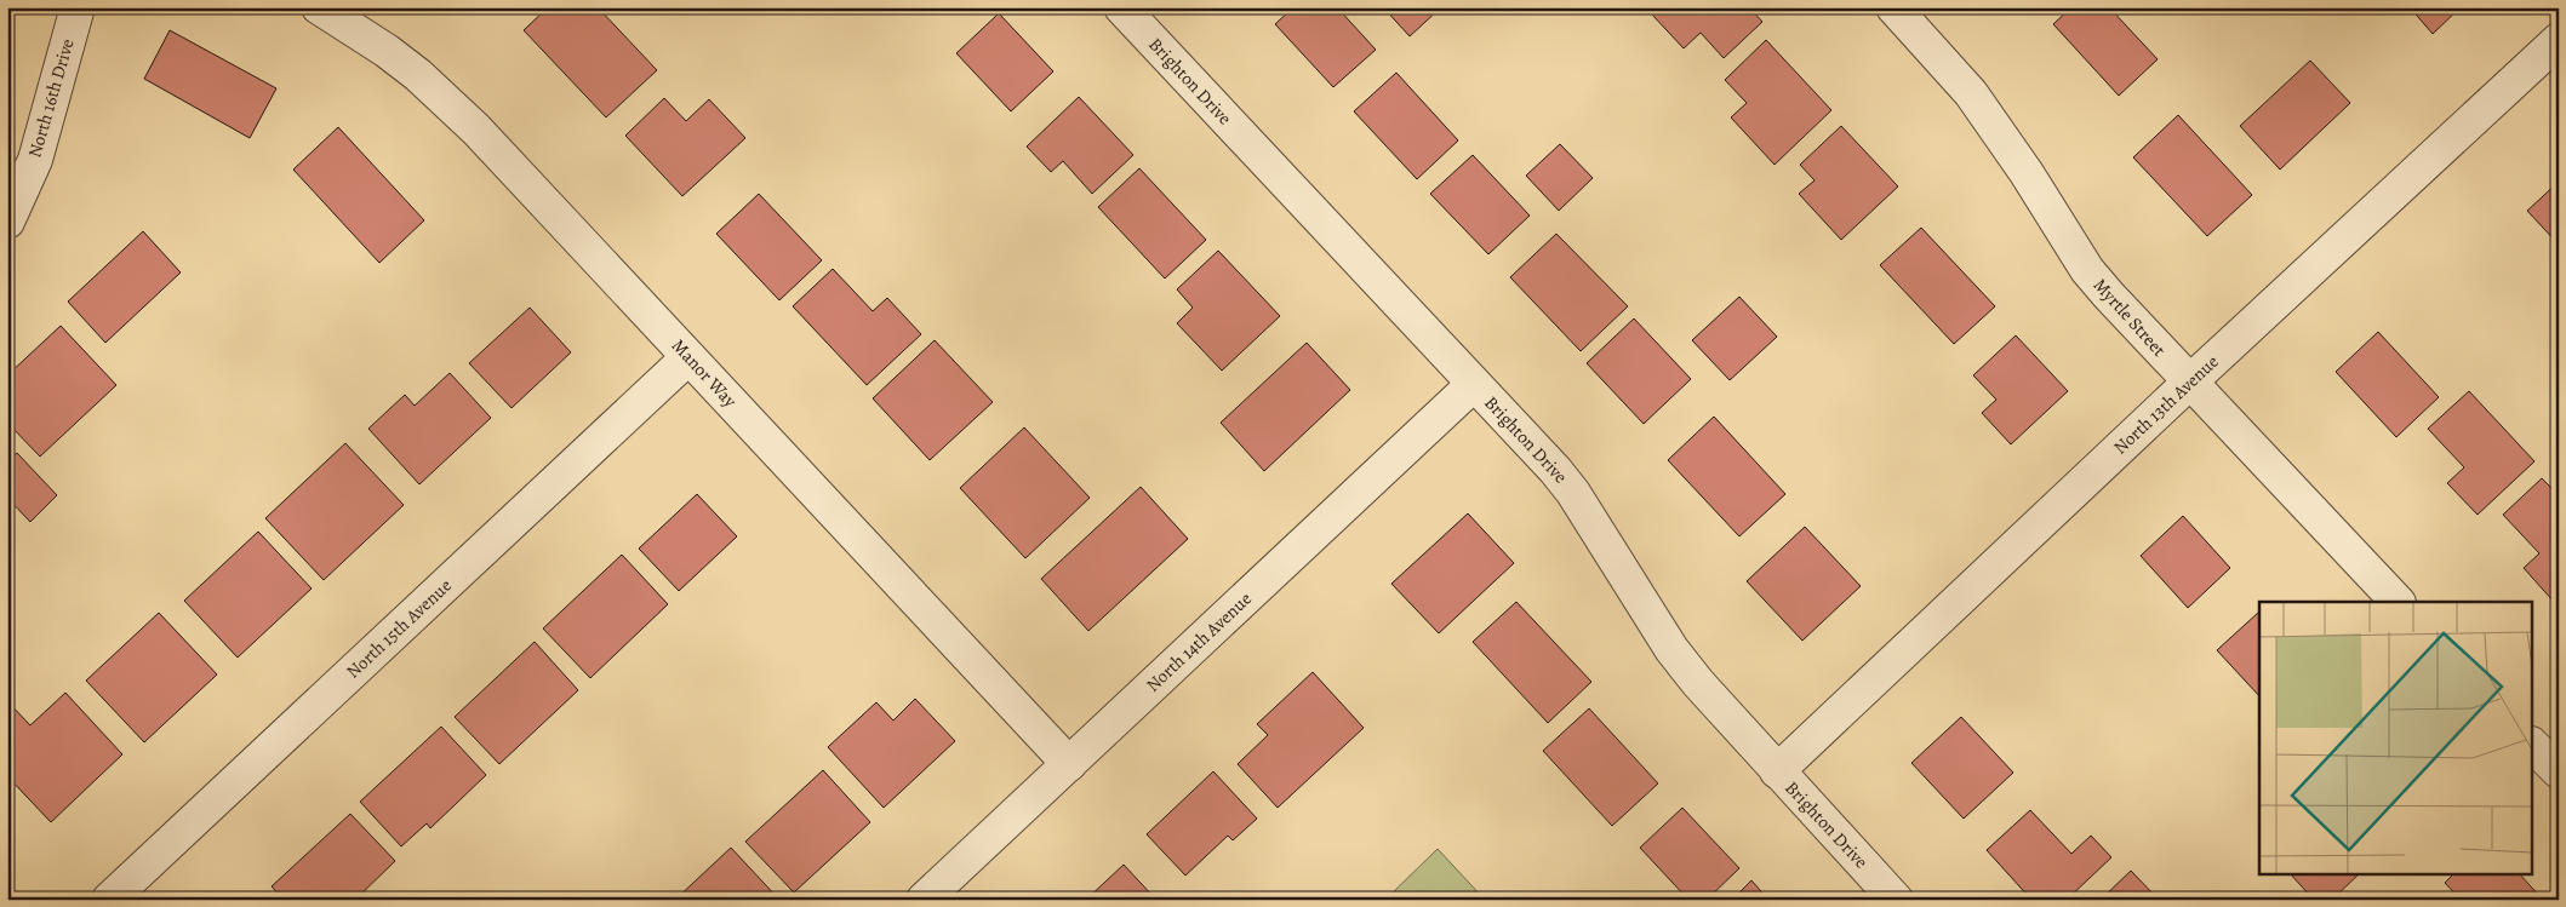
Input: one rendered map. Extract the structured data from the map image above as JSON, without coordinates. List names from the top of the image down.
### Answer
{
  "streets": {
    "street": [
      "Brighton Drive",
      "North 16th Drive",
      "Myrtle Street",
      "Manor Way",
      "North 13th Avenue",
      "North 15th Avenue",
      "North 14th Avenue"
    ]
  },
  "crossings": [
    ["Brighton Drive", "North 13th Avenue"],
    ["Brighton Drive", "North 14th Avenue"],
    ["Myrtle Street", "North 13th Avenue"],
    ["Manor Way", "North 15th Avenue"],
    ["Manor Way", "North 14th Avenue"]
  ]
}
